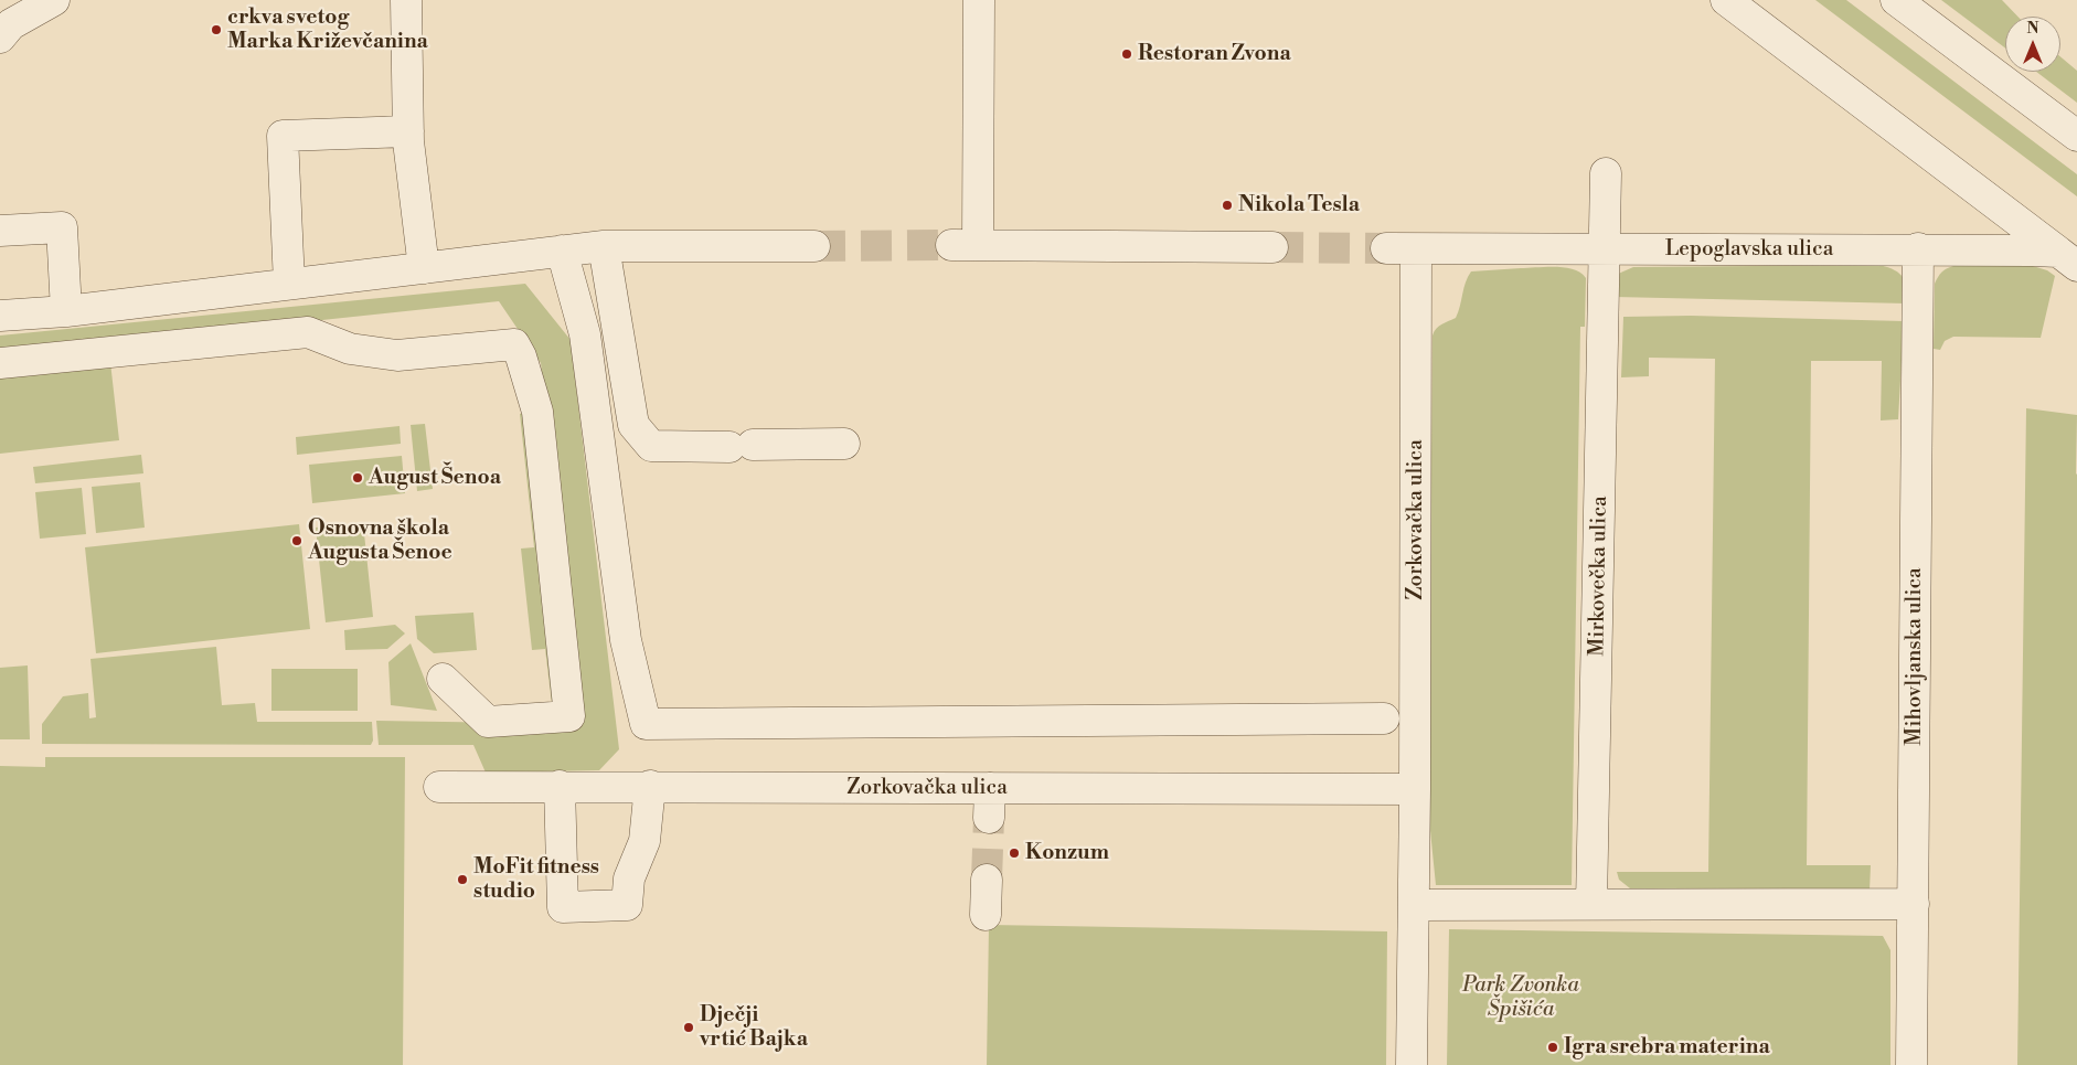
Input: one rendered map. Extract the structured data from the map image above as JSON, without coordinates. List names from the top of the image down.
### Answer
{
  "streets": {
    "street": [
      "Lepoglavska ulica",
      "Zorkovačka ulica",
      "Mirkovečka ulica",
      "Mihovljanska ulica"
    ]
  },
  "crossings": [
    ["Lepoglavska ulica", "Zorkovačka ulica"],
    ["Lepoglavska ulica", "Mirkovečka ulica"],
    ["Lepoglavska ulica", "Mihovljanska ulica"]
  ],
  "parks": ["Park Zvonka Špišića"],
  "places": [
    "crkva svetog Marka Križevčanina",
    "Restoran Zvona",
    "Nikola Tesla",
    "August Šenoa",
    "Osnovna škola Augusta Šenoe",
    "Konzum",
    "MoFit fitness studio",
    "Dječji vrtić Bajka",
    "Igra srebra materina"
  ],
  "north": "top"
}
